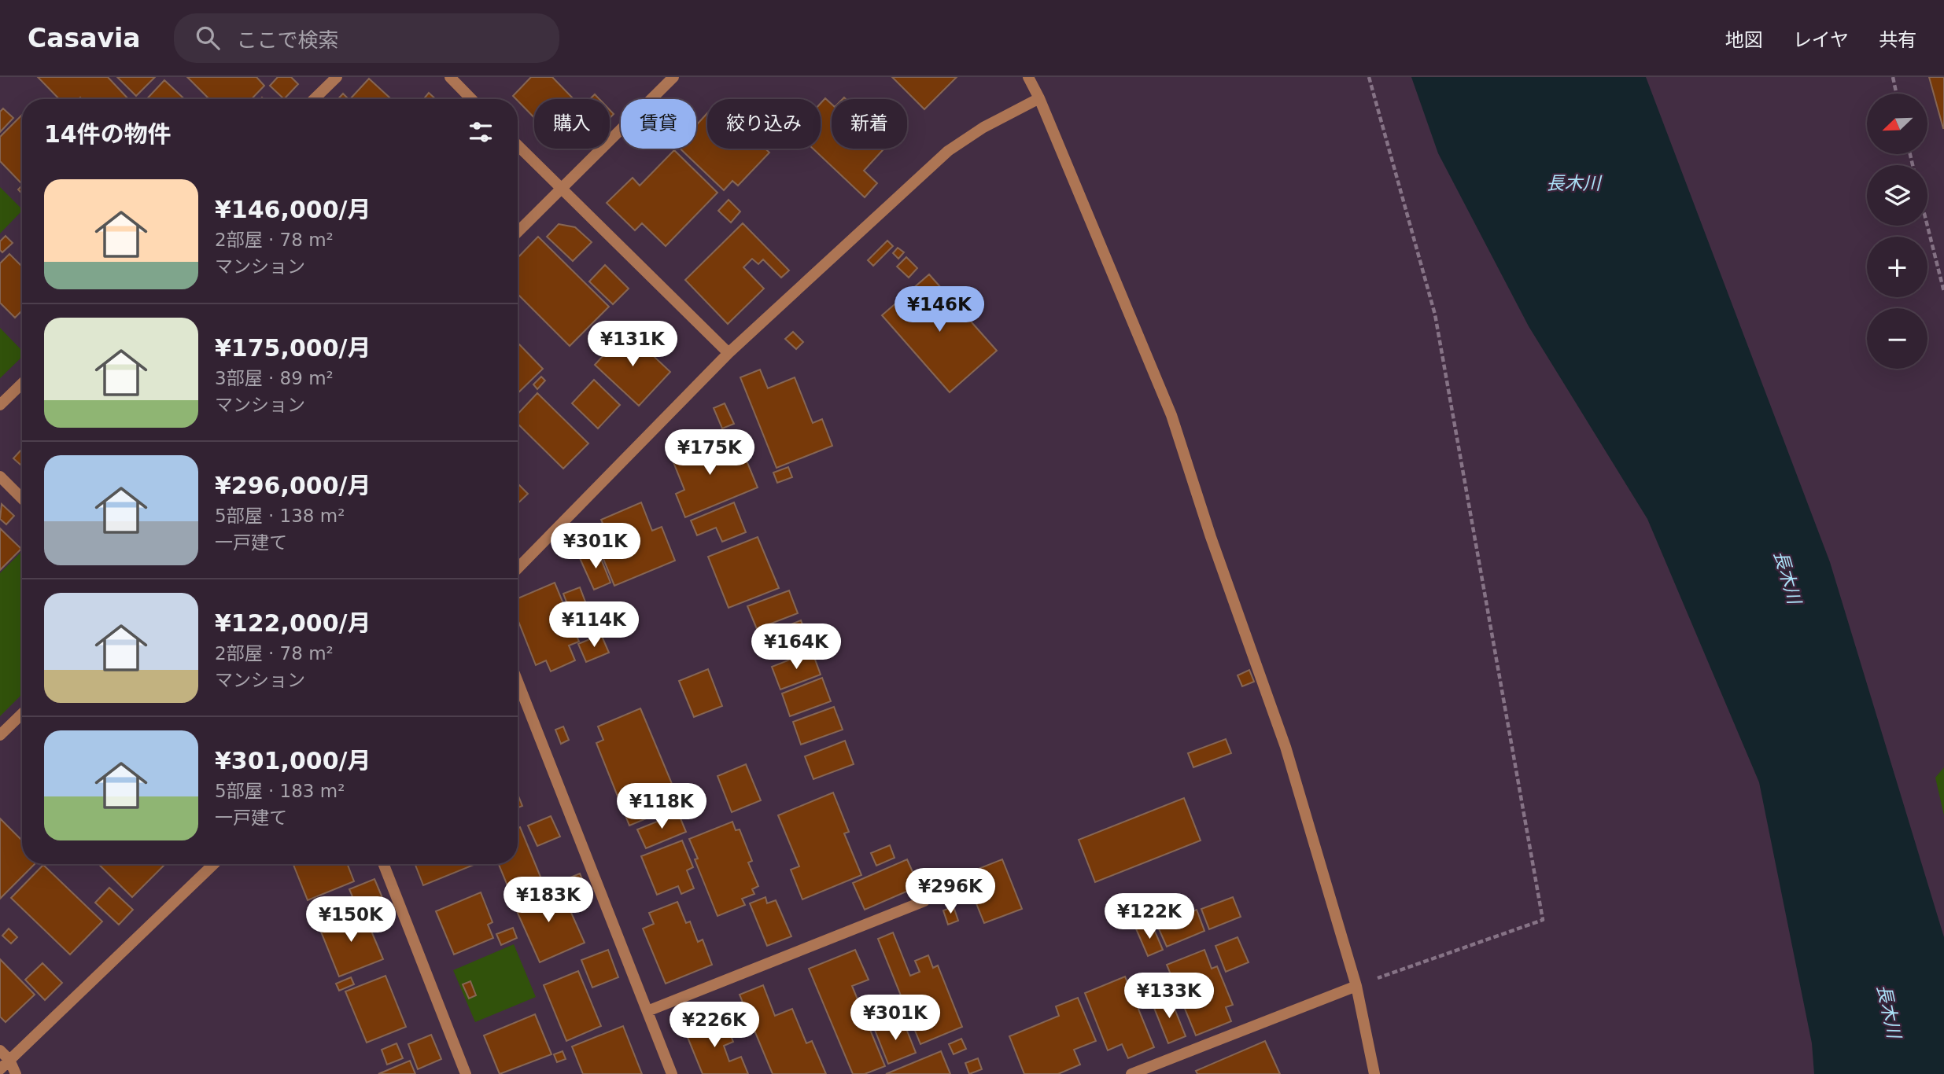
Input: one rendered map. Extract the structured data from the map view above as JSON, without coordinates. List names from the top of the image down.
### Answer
{
  "water": ["長木川"],
  "north": "bottom left",
  "page": {
    "header": "Casavia",
    "search": "ここで検索",
    "nav": ["地図", "レイヤ", "共有"],
    "map_buttons": ["+", "−"],
    "chip": [
      "購入",
      "賃貸",
      "絞り込み",
      "新着"
    ],
    "heading": "14件の物件",
    "list": [
      {
        "name": "¥146,000/月",
        "note": "2部屋 · 78 m² · マンション"
      },
      {
        "name": "¥175,000/月",
        "note": "3部屋 · 89 m² · マンション"
      },
      {
        "name": "¥296,000/月",
        "note": "5部屋 · 138 m² · 一戸建て"
      },
      {
        "name": "¥122,000/月",
        "note": "2部屋 · 78 m² · マンション"
      },
      {
        "name": "¥301,000/月",
        "note": "5部屋 · 183 m² · 一戸建て"
      }
    ],
    "price": [
      "¥146K",
      "¥131K",
      "¥175K",
      "¥301K",
      "¥114K",
      "¥164K",
      "¥118K",
      "¥296K",
      "¥183K",
      "¥122K",
      "¥150K",
      "¥133K",
      "¥301K",
      "¥226K"
    ]
  }
}
